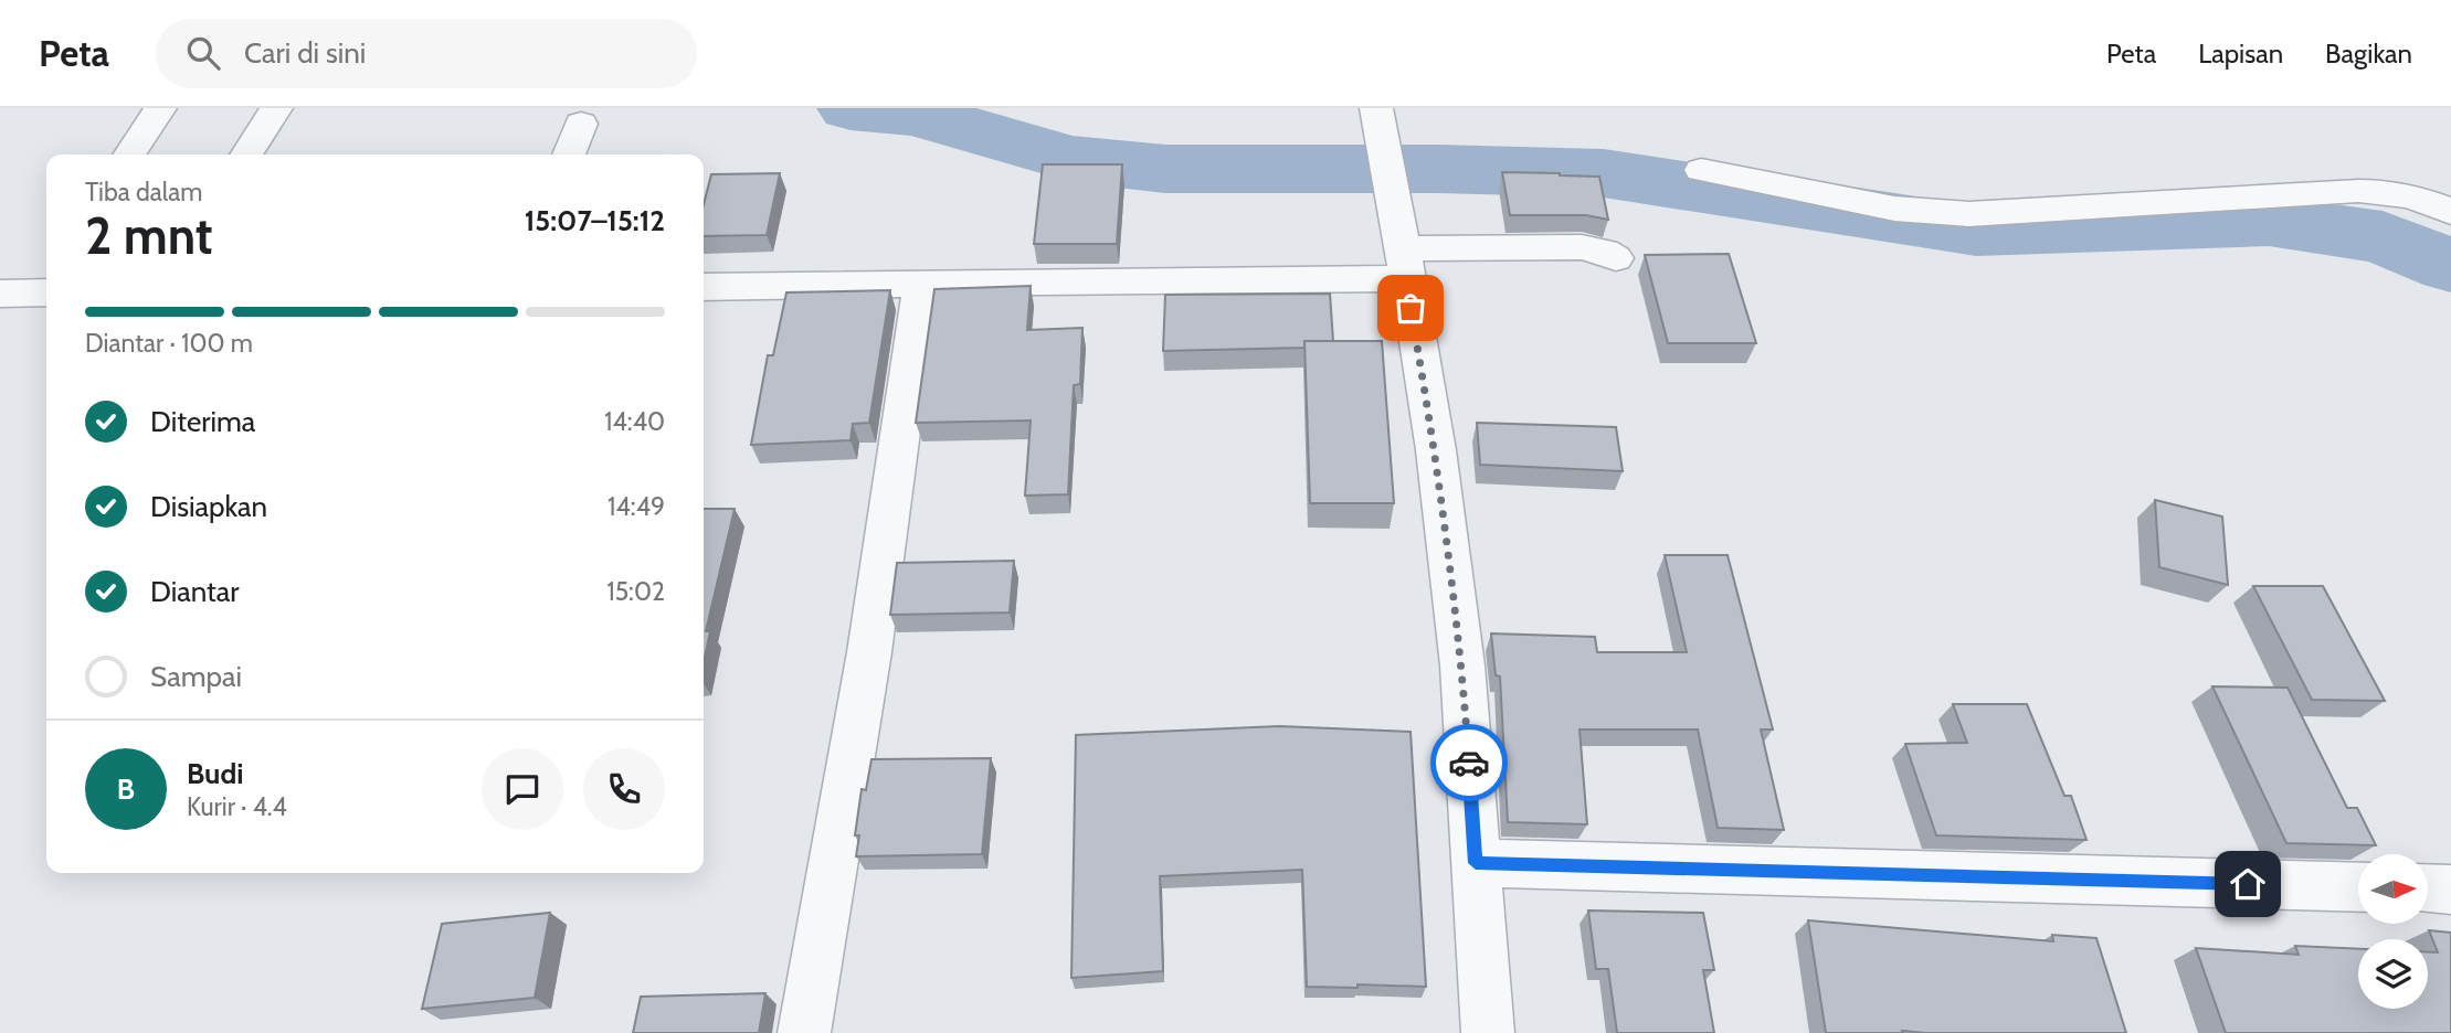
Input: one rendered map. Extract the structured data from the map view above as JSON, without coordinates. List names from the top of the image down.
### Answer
{
  "north": "right",
  "page": {
    "header": "Peta",
    "search": "Cari di sini",
    "nav": ["Peta", "Lapisan", "Bagikan"],
    "heading": ["2 mnt", "Tiba dalam", "15:07–15:12"],
    "panel": ["Budi", "Kurir · 4.4"],
    "bar": "Diantar · 100 m",
    "list": [
      ["Diterima", "14:40"],
      ["Disiapkan", "14:49"],
      ["Diantar", "15:02"],
      "Sampai"
    ],
    "round": "B"
  }
}
